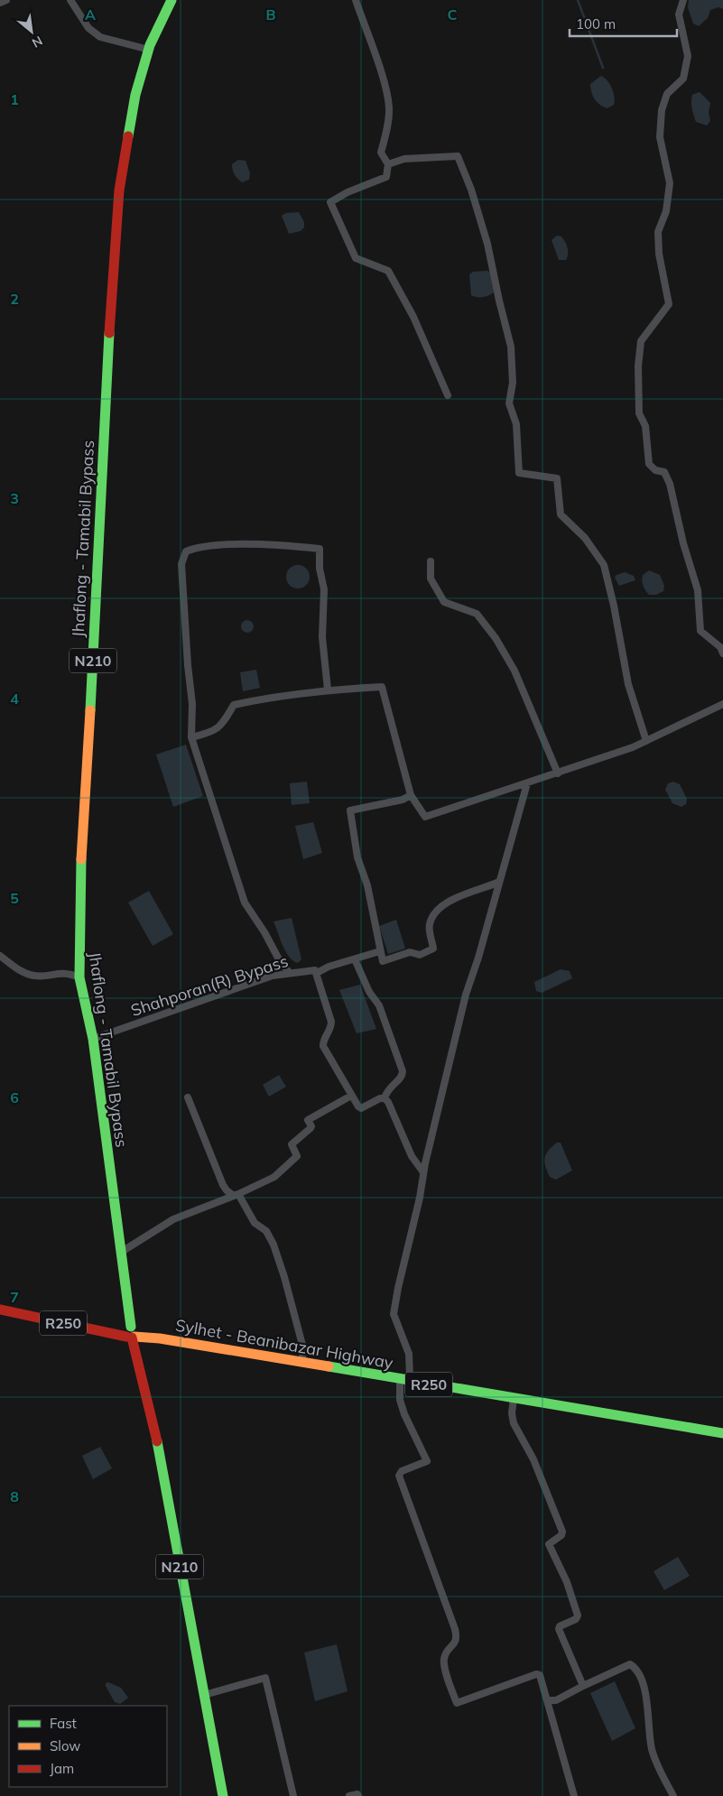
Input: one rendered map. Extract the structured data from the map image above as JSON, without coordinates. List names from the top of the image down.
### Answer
{
  "streets": {
    "main road": [
      "Jhaflong - Tamabil Bypass",
      "N210",
      "R250",
      "Sylhet - Beanibazar Highway"
    ],
    "street": ["Shahporan(R) Bypass"]
  },
  "crossings": [
    ["Jhaflong - Tamabil Bypass", "Shahporan(R) Bypass"],
    ["Jhaflong - Tamabil Bypass", "R250"],
    ["Jhaflong - Tamabil Bypass", "Sylhet - Beanibazar Highway"],
    ["R250", "Sylhet - Beanibazar Highway"]
  ],
  "legend": ["Fast", "Slow", "Jam"],
  "scale_bar": "100 m",
  "north": "bottom right",
  "grid": {
    "columns": ["A", "B", "C"],
    "rows": [
      "1",
      "2",
      "3",
      "4",
      "5",
      "6",
      "7",
      "8"
    ]
  }
}
